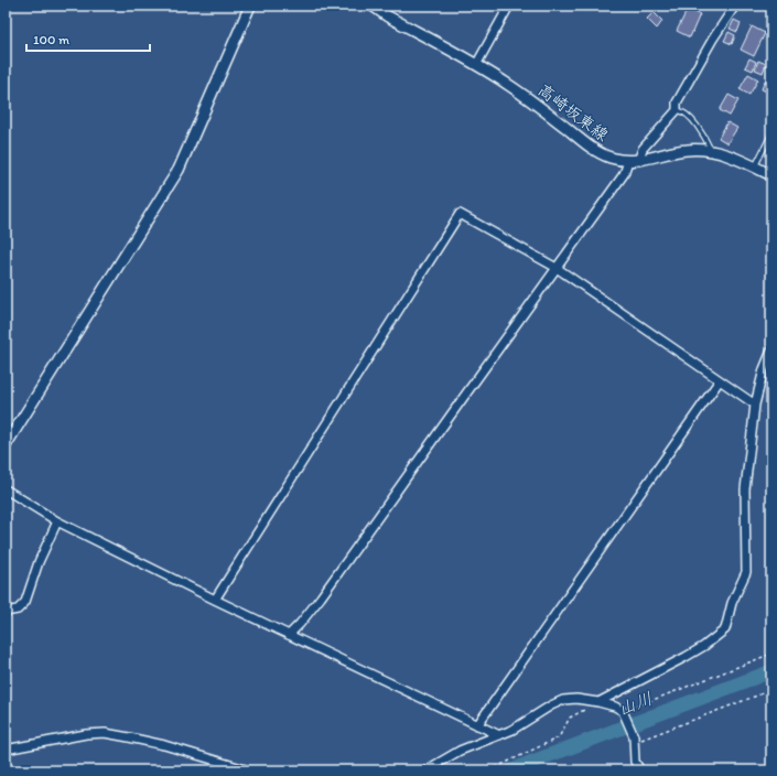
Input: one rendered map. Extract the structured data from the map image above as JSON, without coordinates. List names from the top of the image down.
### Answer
{
  "streets": {
    "street": ["高崎坂東線"]
  },
  "water": ["山川"],
  "scale_bar": "100 m"
}
